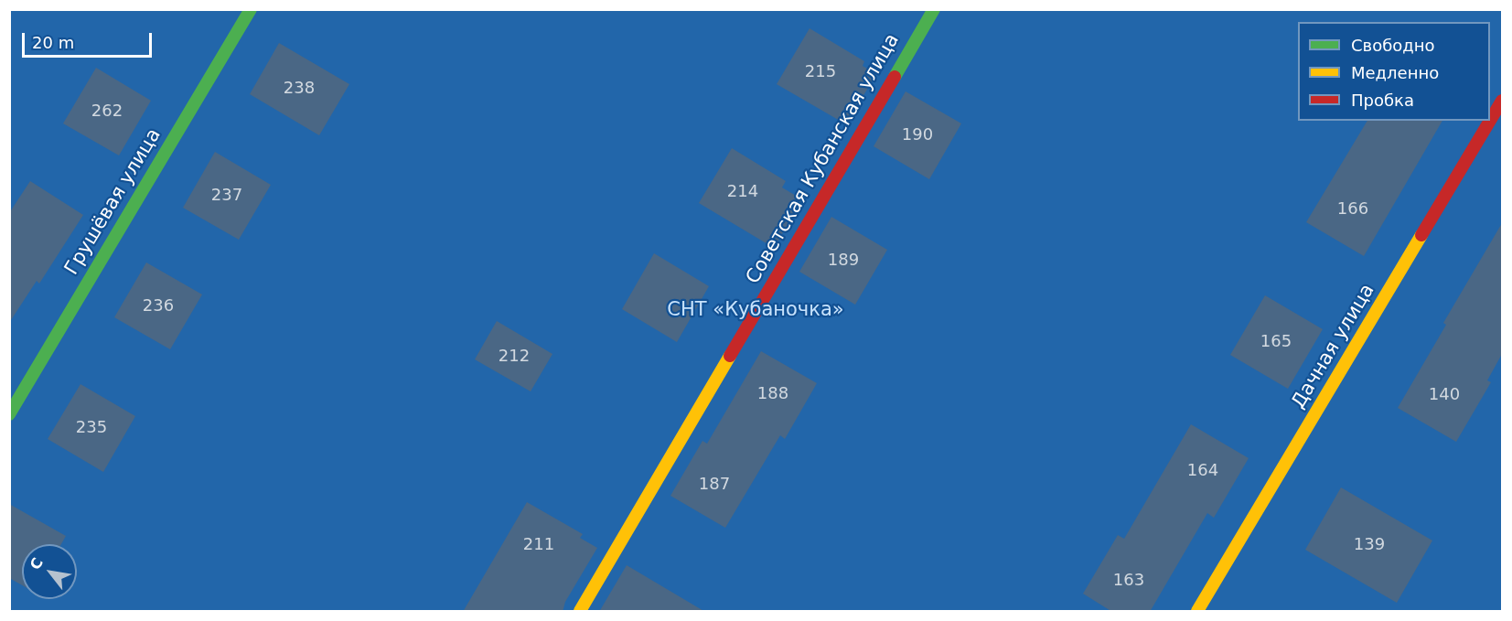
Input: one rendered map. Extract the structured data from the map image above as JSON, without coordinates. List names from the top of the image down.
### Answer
{
  "streets": {
    "street": ["Советская Кубанская улица", "Грушёвая улица", "Дачная улица"]
  },
  "parks": ["СНТ «Кубаночка»"],
  "house_numbers": [
    "215",
    "238",
    "262",
    "190",
    "214",
    "237",
    "166",
    "189",
    "236",
    "165",
    "212",
    "188",
    "140",
    "235",
    "164",
    "187",
    "211",
    "139",
    "163"
  ],
  "legend": ["Свободно", "Медленно", "Пробка"],
  "scale_bar": "20 m",
  "north": "top left"
}
